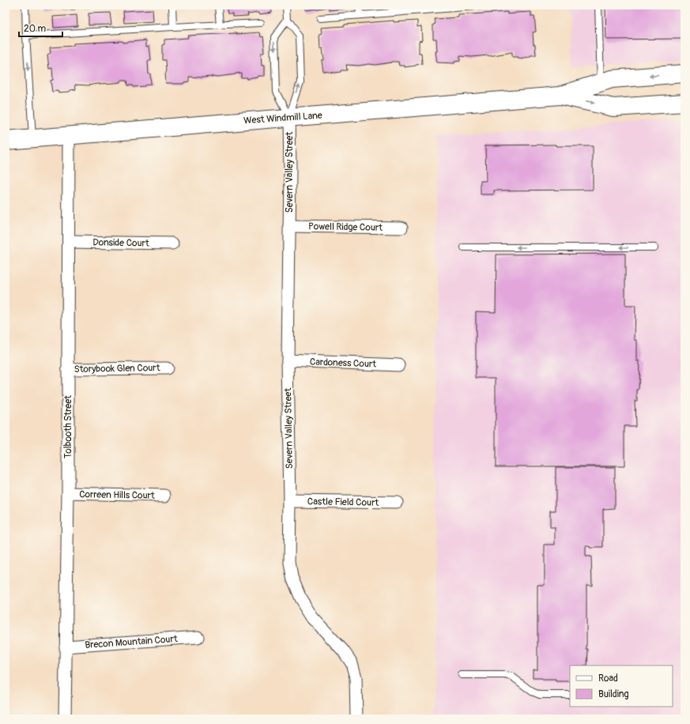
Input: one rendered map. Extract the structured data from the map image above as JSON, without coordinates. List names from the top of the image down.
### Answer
{
  "streets": {
    "main road": ["West Windmill Lane"],
    "street": [
      "Severn Valley Street",
      "Powell Ridge Court",
      "Donside Court",
      "Cardoness Court",
      "Storybook Glen Court",
      "Tolbooth Street",
      "Correen Hills Court",
      "Castle Field Court",
      "Brecon Mountain Court"
    ]
  },
  "crossings": [
    ["West Windmill Lane", "Severn Valley Street"],
    ["West Windmill Lane", "Tolbooth Street"],
    ["Severn Valley Street", "Powell Ridge Court"],
    ["Severn Valley Street", "Cardoness Court"],
    ["Severn Valley Street", "Castle Field Court"],
    ["Donside Court", "Tolbooth Street"],
    ["Storybook Glen Court", "Tolbooth Street"],
    ["Tolbooth Street", "Correen Hills Court"],
    ["Tolbooth Street", "Brecon Mountain Court"]
  ],
  "legend": ["Road", "Building"],
  "scale_bar": "20 m"
}
